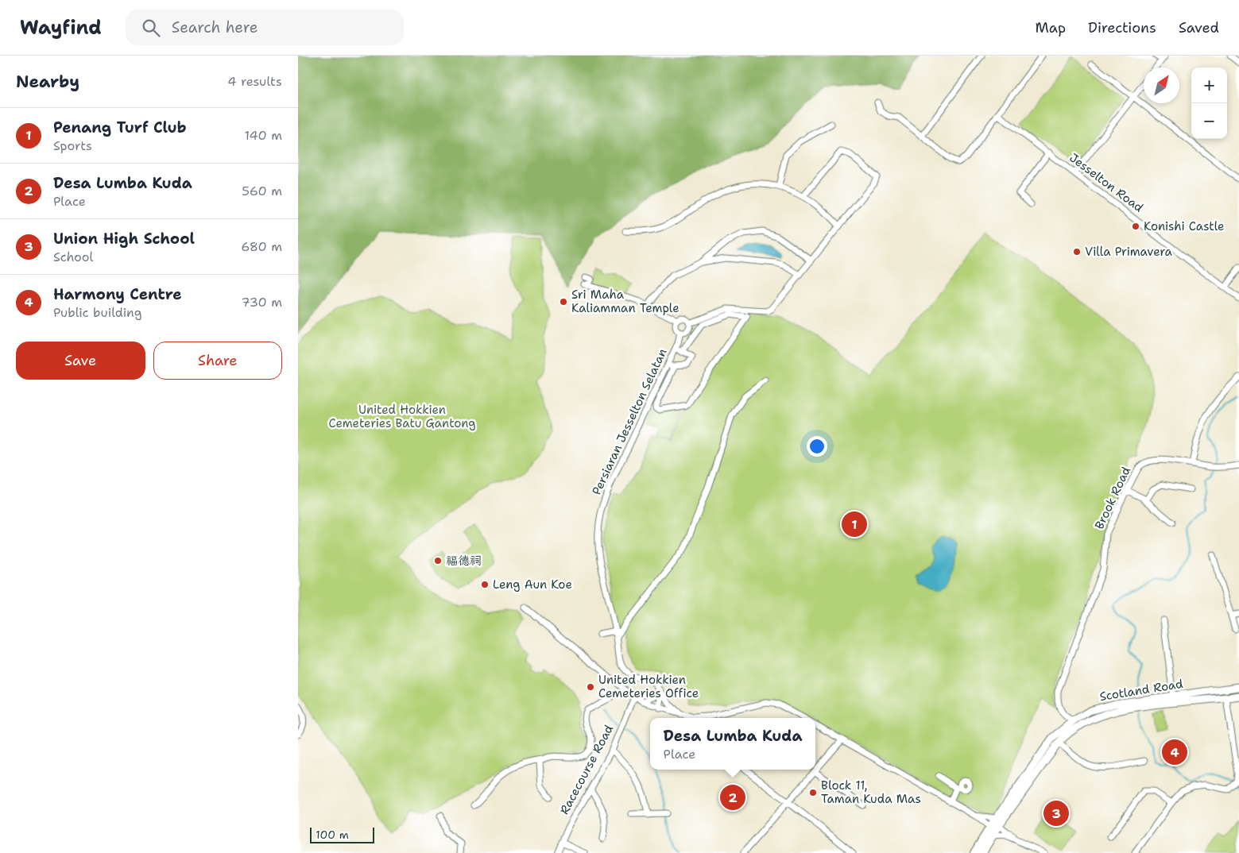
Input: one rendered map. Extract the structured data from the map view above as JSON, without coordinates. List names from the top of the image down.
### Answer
{
  "streets": {
    "highway": ["Scotland Road"],
    "street": [
      "Jesselton Road",
      "Persiaran Jesselton Selatan",
      "Brook Road",
      "Racecourse Road"
    ]
  },
  "crossings": [
    ["Brook Road", "Scotland Road"]
  ],
  "parks": ["United Hokkien Cemeteries Batu Gantong"],
  "places": [
    "Konishi Castle",
    "Villa Primavera",
    "Sri Maha Kaliamman Temple",
    "福德祠",
    "Leng Aun Koe",
    "United Hokkien Cemeteries Office",
    "Block 11, Taman Kuda Mas"
  ],
  "scale_bar": "100 m",
  "north": "top right",
  "page": {
    "header": "Wayfind",
    "search": "Search here",
    "nav": ["Map", "Directions", "Saved"],
    "heading": ["Nearby", "4 results"],
    "map_buttons": ["+", "−"],
    "list": [
      {
        "mark": "1",
        "name": "Penang Turf Club",
        "note": "Sports",
        "value": "140 m"
      },
      {
        "mark": "2",
        "name": "Desa Lumba Kuda",
        "note": "Place",
        "value": "560 m"
      },
      {
        "mark": "3",
        "name": "Union High School",
        "note": "School",
        "value": "680 m"
      },
      {
        "mark": "4",
        "name": "Harmony Centre",
        "note": "Public building",
        "value": "730 m"
      }
    ],
    "buttons": ["Save", "Share"],
    "pins": [
      "1",
      "4",
      "2",
      "3"
    ],
    "popup": ["Desa Lumba Kuda", "Place"],
    "scale": "100 m"
  }
}
